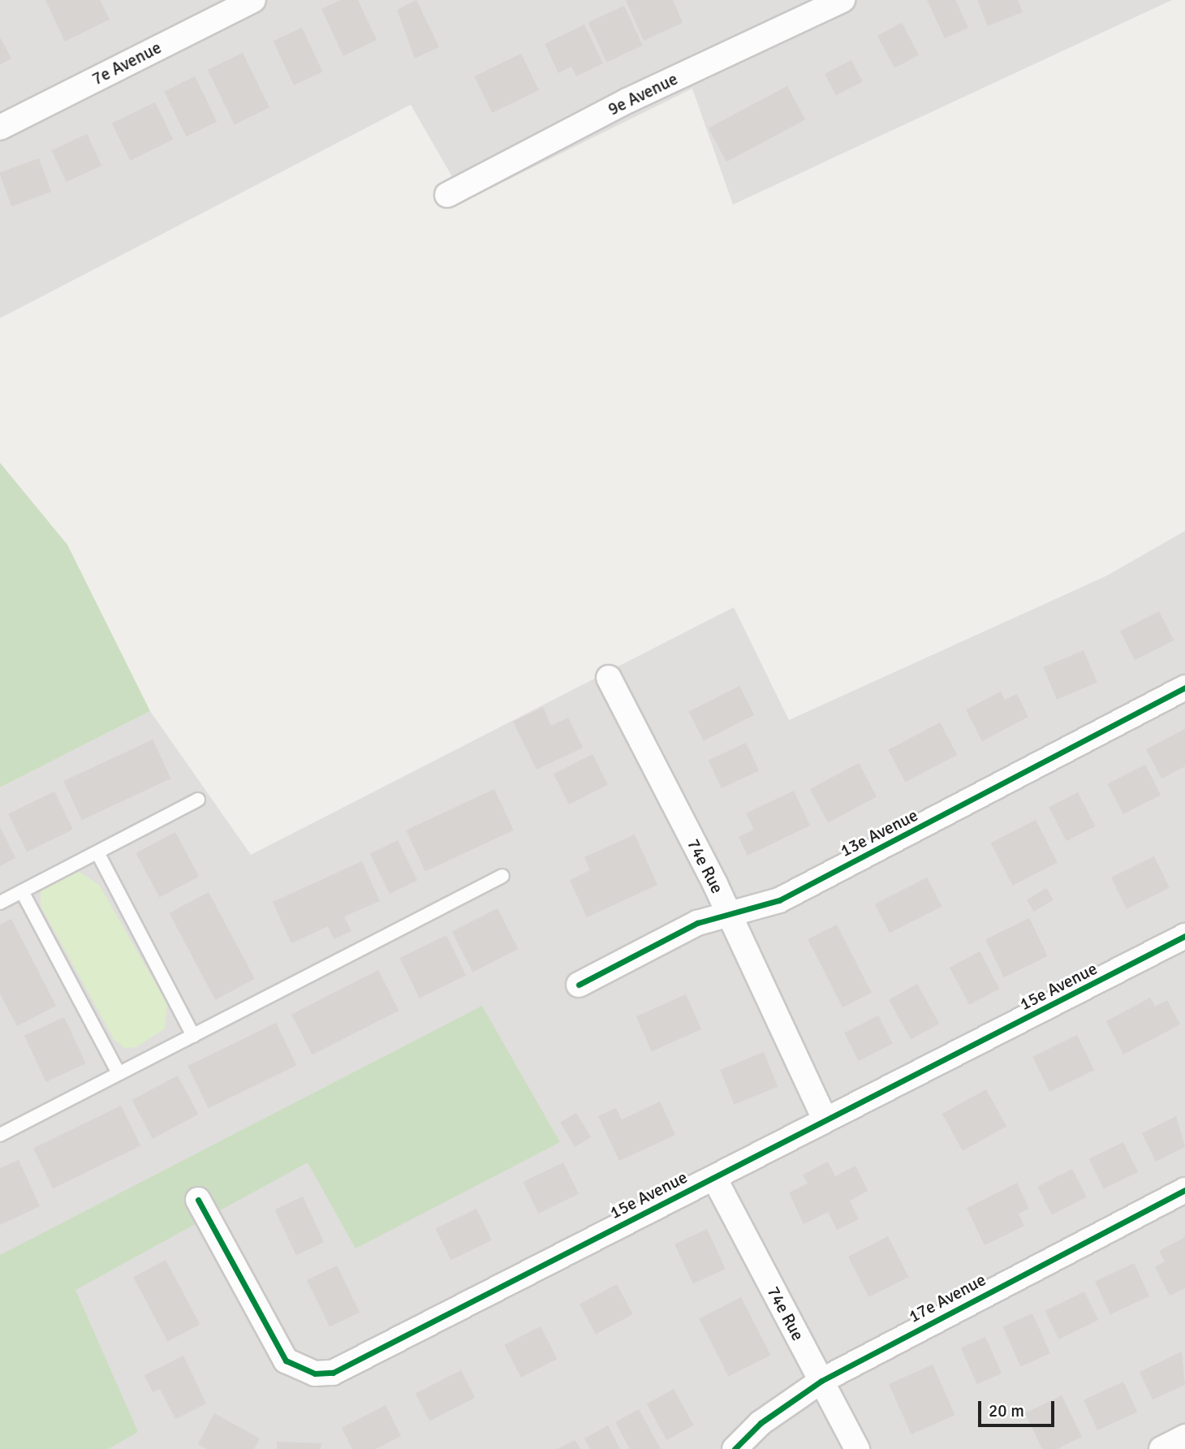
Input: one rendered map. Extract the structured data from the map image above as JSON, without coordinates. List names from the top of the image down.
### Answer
{
  "streets": {
    "street": [
      "7e Avenue",
      "9e Avenue",
      "13e Avenue",
      "74e Rue",
      "15e Avenue",
      "17e Avenue"
    ]
  },
  "crossings": [
    ["13e Avenue", "74e Rue"],
    ["74e Rue", "15e Avenue"],
    ["74e Rue", "17e Avenue"]
  ],
  "scale_bar": "20 m"
}
